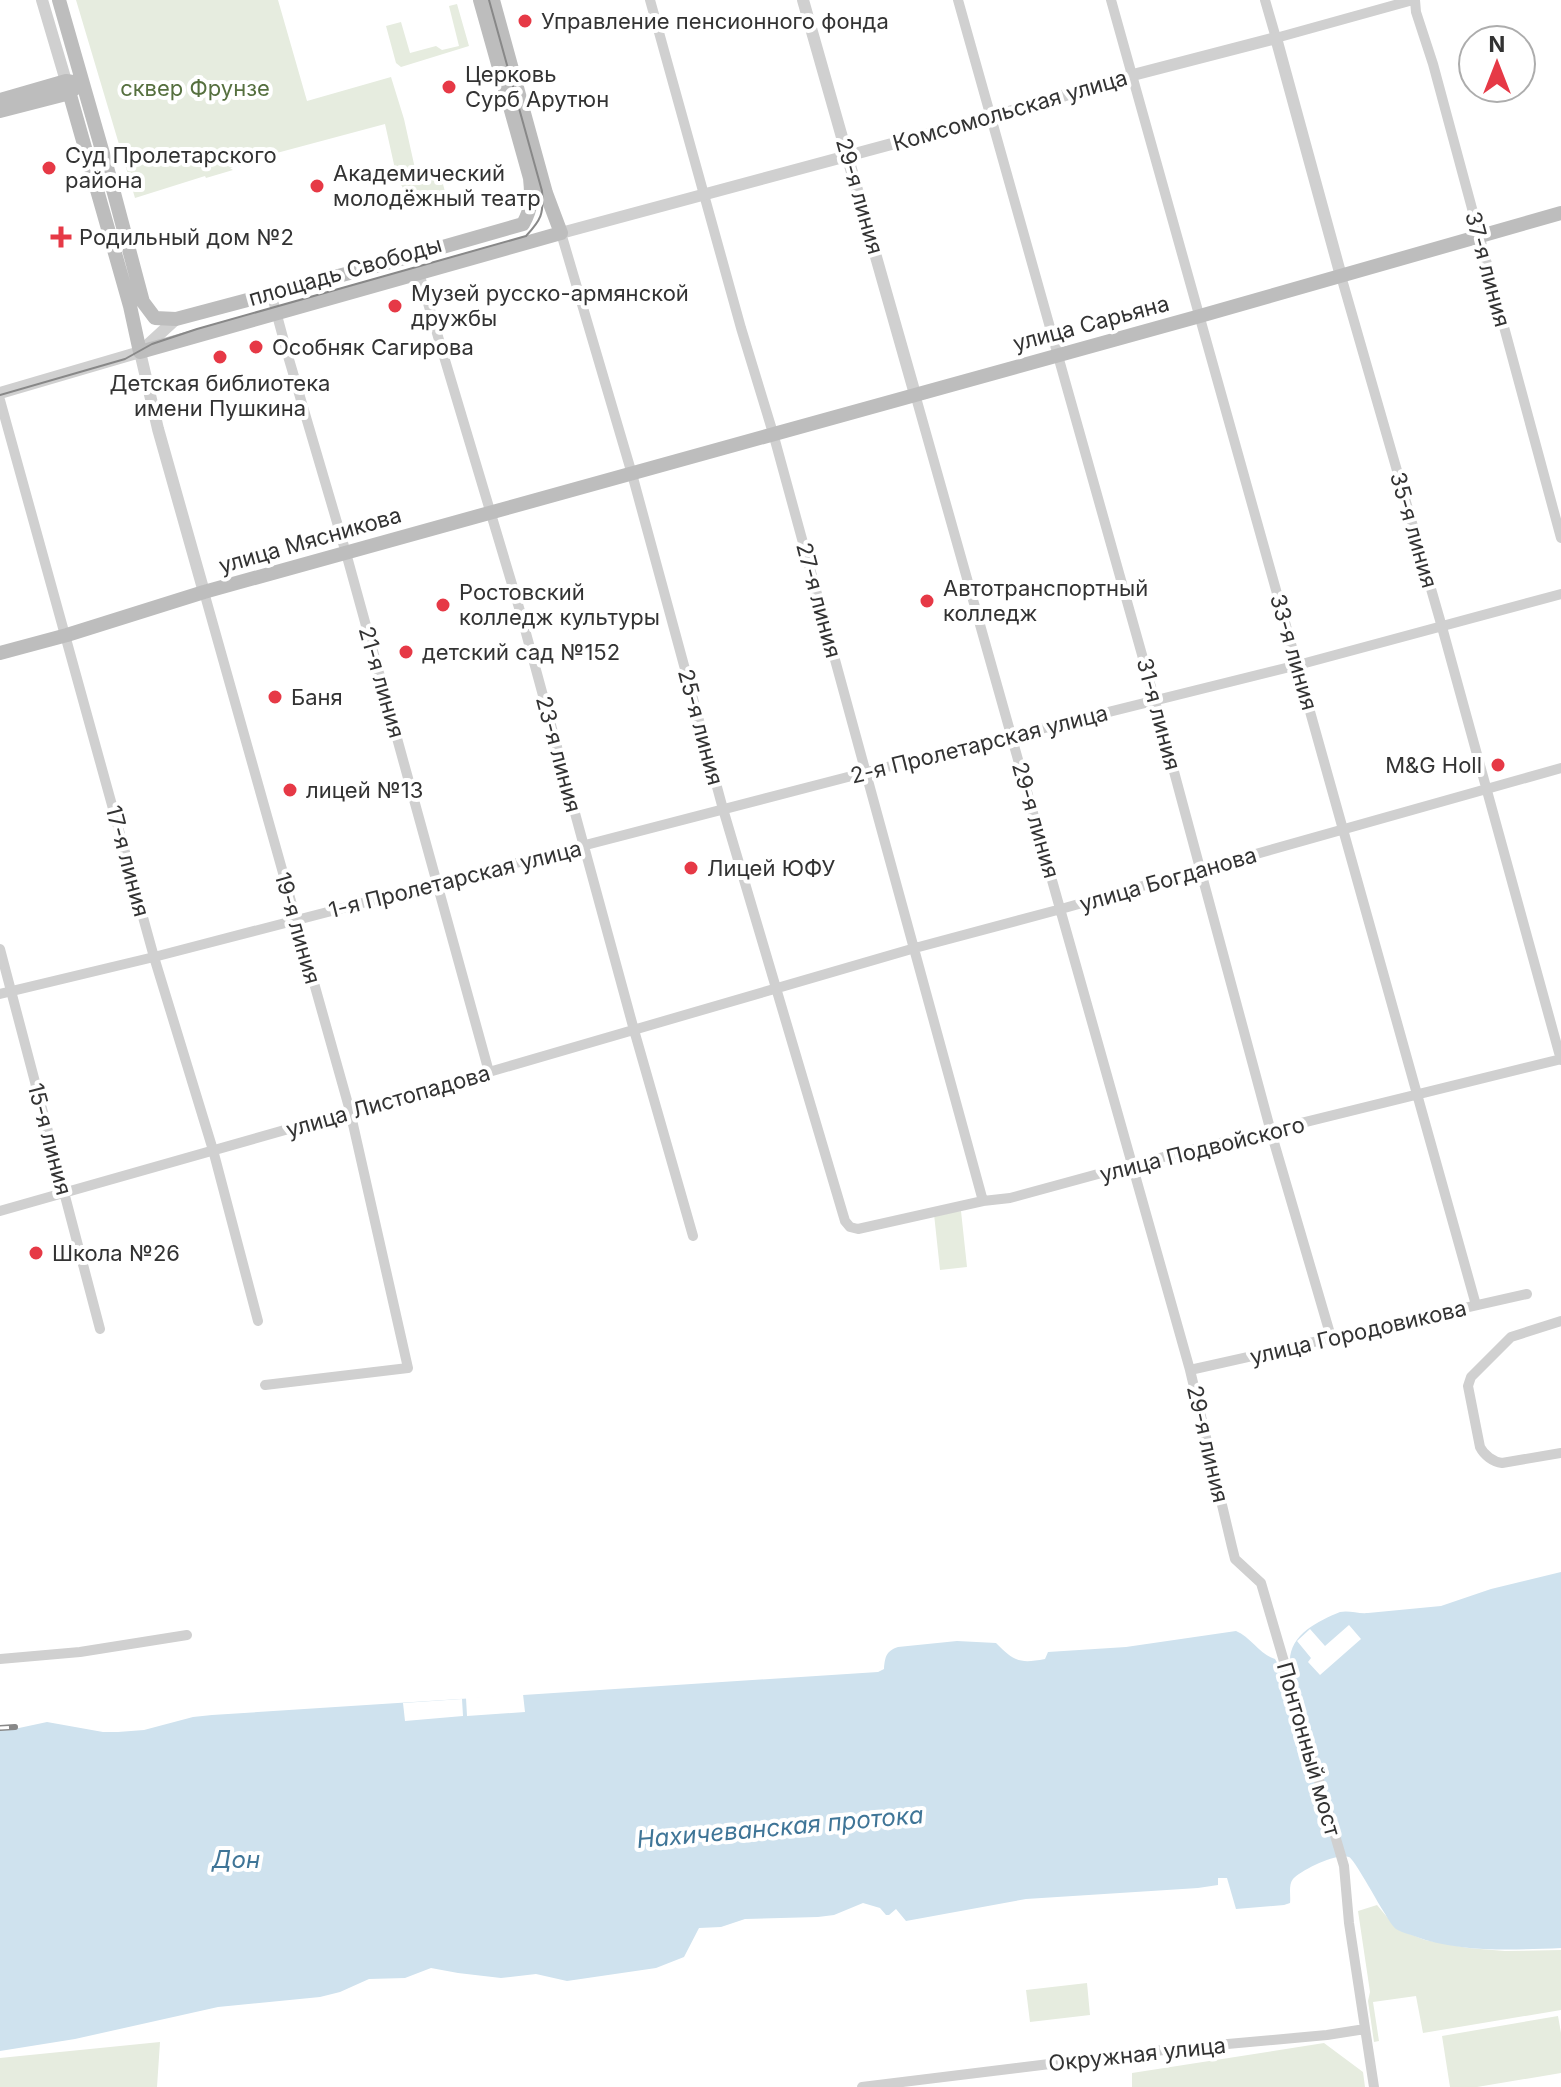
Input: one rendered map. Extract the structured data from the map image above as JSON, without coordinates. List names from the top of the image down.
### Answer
{
  "streets": {
    "main road": ["площадь Свободы", "улица Сарьяна", "улица Мясникова"],
    "street": [
      "Комсомольская улица",
      "29-я линия",
      "37-я линия",
      "35-я линия",
      "27-я линия",
      "33-я линия",
      "21-я линия",
      "31-я линия",
      "25-я линия",
      "2-я Пролетарская улица",
      "23-я линия",
      "17-я линия",
      "1-я Пролетарская улица",
      "улица Богданова",
      "19-я линия",
      "улица Листопадова",
      "15-я линия",
      "улица Подвойского",
      "улица Городовикова",
      "Понтонный мост",
      "Окружная улица"
    ]
  },
  "crossings": [
    ["Комсомольская улица", "29-я линия"],
    ["Комсомольская улица", "37-я линия"],
    ["Комсомольская улица", "площадь Свободы"],
    ["Комсомольская улица", "35-я линия"],
    ["Комсомольская улица", "27-я линия"],
    ["Комсомольская улица", "33-я линия"],
    ["Комсомольская улица", "31-я линия"],
    ["Комсомольская улица", "25-я линия"],
    ["29-я линия", "улица Сарьяна"],
    ["29-я линия", "2-я Пролетарская улица"],
    ["29-я линия", "улица Богданова"],
    ["29-я линия", "улица Подвойского"],
    ["29-я линия", "улица Городовикова"],
    ["29-я линия", "Понтонный мост"],
    ["37-я линия", "улица Сарьяна"],
    ["площадь Свободы", "21-я линия"],
    ["площадь Свободы", "25-я линия"],
    ["площадь Свободы", "23-я линия"],
    ["площадь Свободы", "19-я линия"],
    ["улица Сарьяна", "35-я линия"],
    ["улица Сарьяна", "улица Мясникова"],
    ["улица Сарьяна", "27-я линия"],
    ["улица Сарьяна", "33-я линия"],
    ["улица Сарьяна", "31-я линия"],
    ["улица Сарьяна", "25-я линия"],
    ["35-я линия", "2-я Пролетарская улица"],
    ["35-я линия", "улица Богданова"],
    ["35-я линия", "улица Подвойского"],
    ["улица Мясникова", "21-я линия"],
    ["улица Мясникова", "25-я линия"],
    ["улица Мясникова", "23-я линия"],
    ["улица Мясникова", "17-я линия"],
    ["улица Мясникова", "19-я линия"],
    ["27-я линия", "2-я Пролетарская улица"],
    ["27-я линия", "улица Богданова"],
    ["27-я линия", "улица Подвойского"],
    ["33-я линия", "2-я Пролетарская улица"],
    ["33-я линия", "улица Богданова"],
    ["33-я линия", "улица Подвойского"],
    ["33-я линия", "улица Городовикова"],
    ["21-я линия", "1-я Пролетарская улица"],
    ["21-я линия", "улица Листопадова"],
    ["31-я линия", "2-я Пролетарская улица"],
    ["31-я линия", "улица Богданова"],
    ["31-я линия", "улица Подвойского"],
    ["31-я линия", "улица Городовикова"],
    ["25-я линия", "2-я Пролетарская улица"],
    ["25-я линия", "1-я Пролетарская улица"],
    ["25-я линия", "улица Богданова"],
    ["25-я линия", "улица Листопадова"],
    ["25-я линия", "улица Подвойского"],
    ["2-я Пролетарская улица", "1-я Пролетарская улица"],
    ["23-я линия", "1-я Пролетарская улица"],
    ["23-я линия", "улица Листопадова"],
    ["17-я линия", "1-я Пролетарская улица"],
    ["17-я линия", "улица Листопадова"],
    ["1-я Пролетарская улица", "19-я линия"],
    ["1-я Пролетарская улица", "15-я линия"],
    ["улица Богданова", "улица Листопадова"],
    ["19-я линия", "улица Листопадова"],
    ["улица Листопадова", "15-я линия"],
    ["Понтонный мост", "Окружная улица"]
  ],
  "water": ["Нахичеванская протока", "Дон"],
  "parks": ["сквер Фрунзе"],
  "places": {
    "other": [
      "Управление пенсионного фонда",
      "Церковь Сурб Арутюн",
      "Суд Пролетарского района",
      "Академический молодёжный театр",
      "Музей русско-армянской дружбы",
      "Особняк Сагирова",
      "Детская библиотека имени Пушкина",
      "Автотранспортный колледж",
      "Ростовский колледж культуры",
      "детский сад №152",
      "Баня",
      "M&G Holl",
      "лицей №13",
      "Лицей ЮФУ",
      "Школа №26"
    ],
    "health": ["Родильный дом №2"]
  },
  "north": "top"
}
